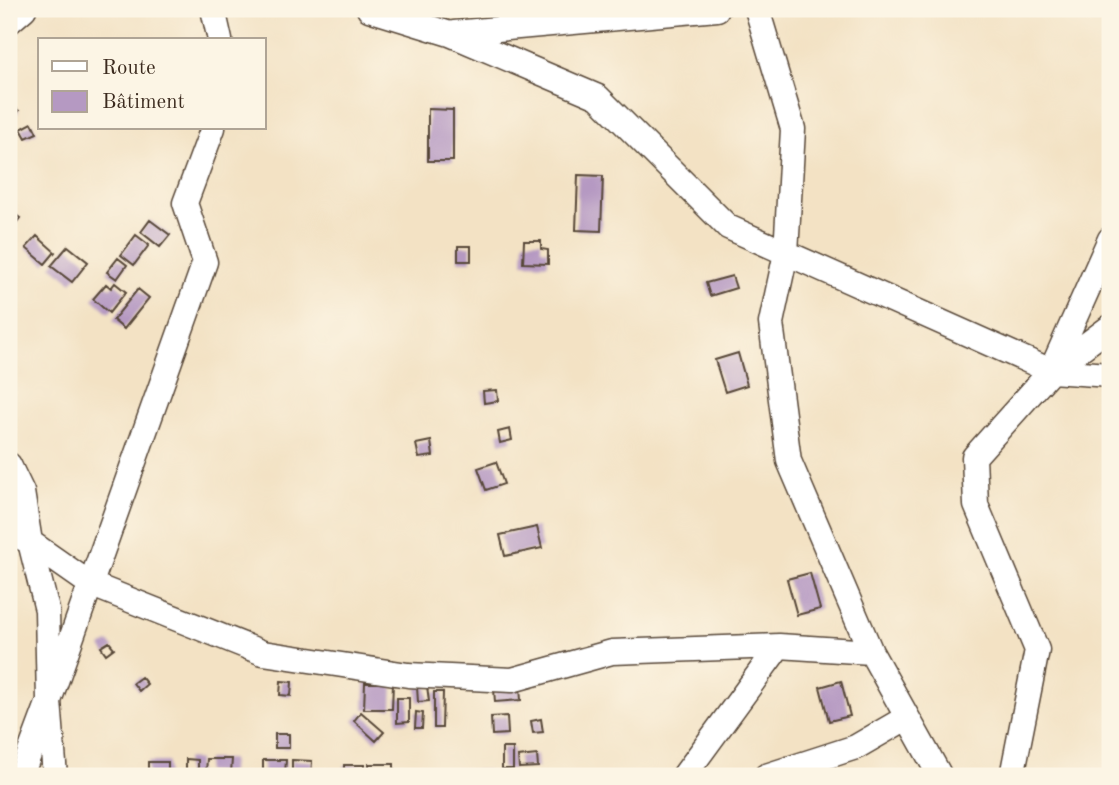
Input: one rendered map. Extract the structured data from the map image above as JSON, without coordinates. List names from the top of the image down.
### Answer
{
  "legend": ["Route", "Bâtiment"]
}
